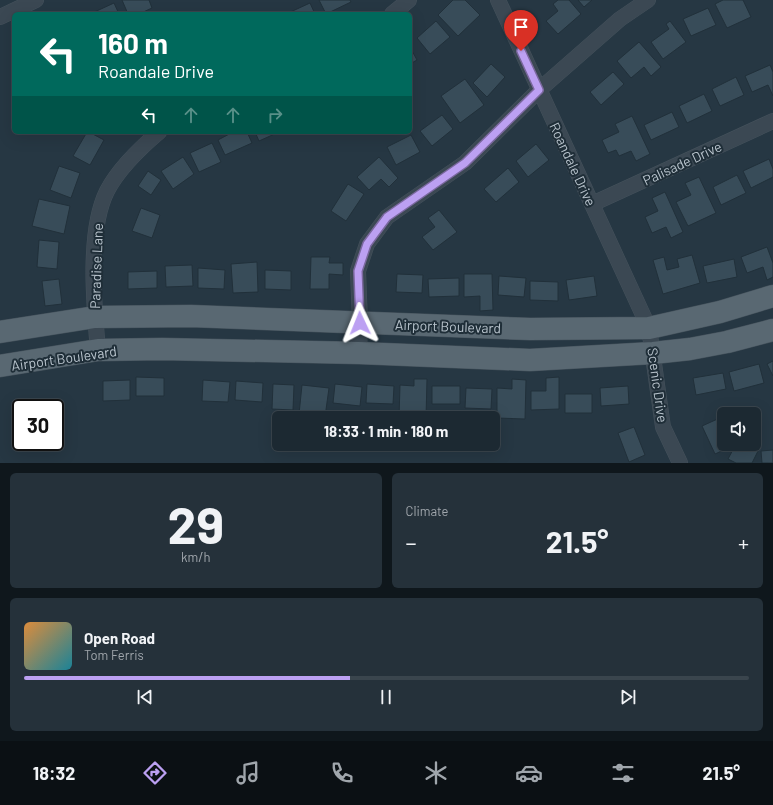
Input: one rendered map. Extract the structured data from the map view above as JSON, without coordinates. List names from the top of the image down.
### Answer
{
  "streets": {
    "main road": ["Airport Boulevard"],
    "street": [
      "Palisade Drive",
      "Roandale Drive",
      "Paradise Lane",
      "Scenic Drive"
    ]
  },
  "crossings": [
    ["Palisade Drive", "Roandale Drive"],
    ["Roandale Drive", "Airport Boulevard"],
    ["Roandale Drive", "Scenic Drive"],
    ["Paradise Lane", "Airport Boulevard"],
    ["Airport Boulevard", "Scenic Drive"]
  ],
  "page": {
    "turn": ["160 m", "Roandale Drive"],
    "limit": "30",
    "trip": "18:33 · 1 min · 180 m",
    "tile": [
      ["29", "km/h"],
      "Climate"
    ],
    "heat": ["−", "21.5°", "+"],
    "song": ["Open Road", "Tom Ferris"],
    "tabs": ["18:32", "21.5°"]
  }
}
